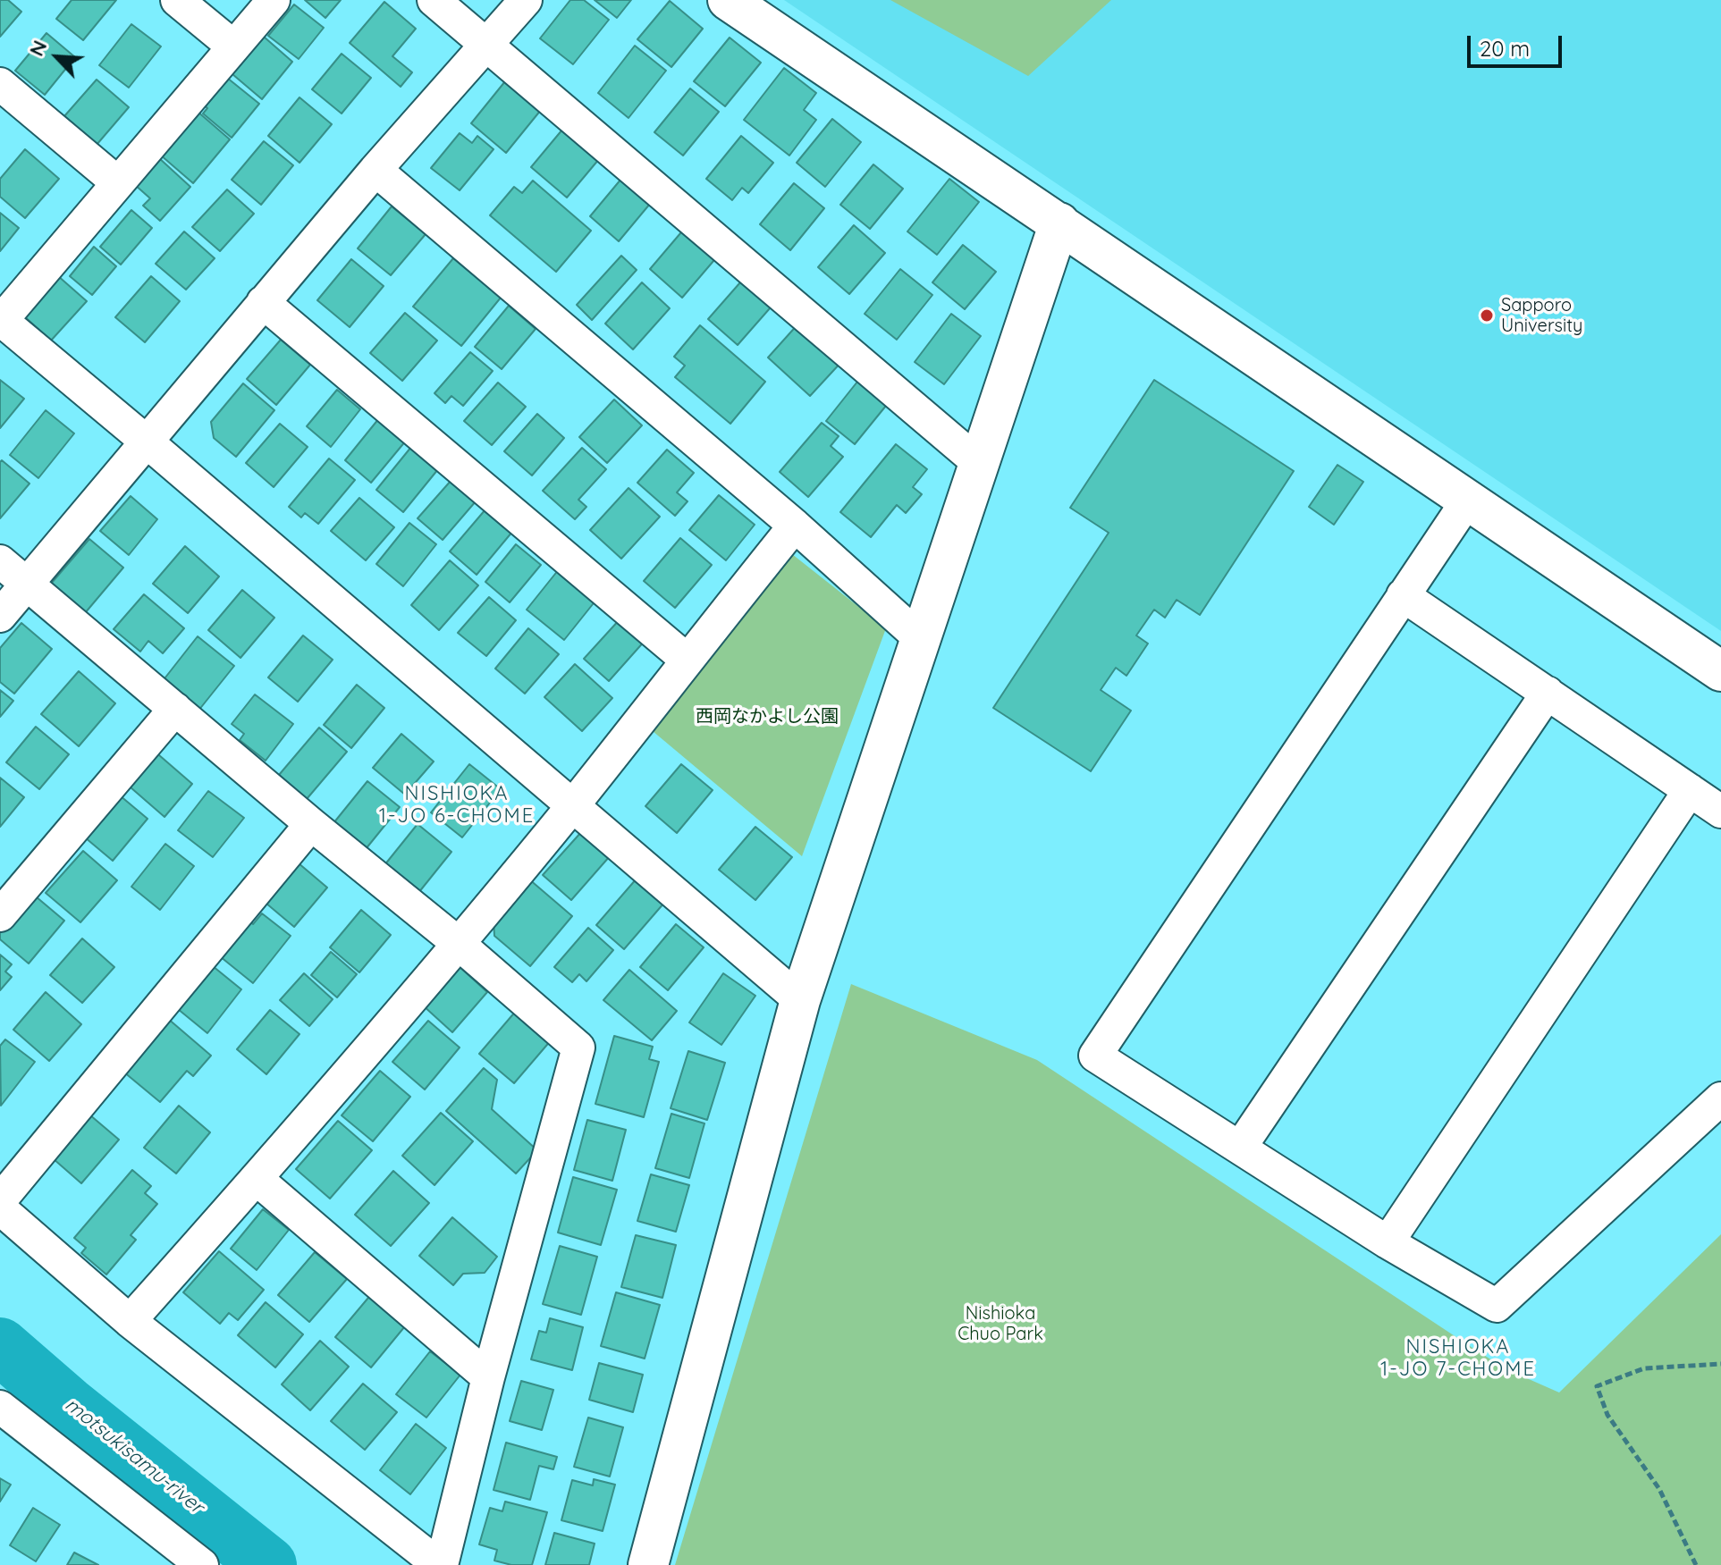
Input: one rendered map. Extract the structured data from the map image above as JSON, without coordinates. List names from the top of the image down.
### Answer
{
  "districts": ["NISHIOKA 1-JO 6-CHOME", "NISHIOKA 1-JO 7-CHOME"],
  "water": ["motsukisamu-river"],
  "parks": ["西岡なかよし公園", "Nishioka Chuo Park"],
  "places": ["Sapporo University"],
  "scale_bar": "20 m",
  "north": "top left"
}
